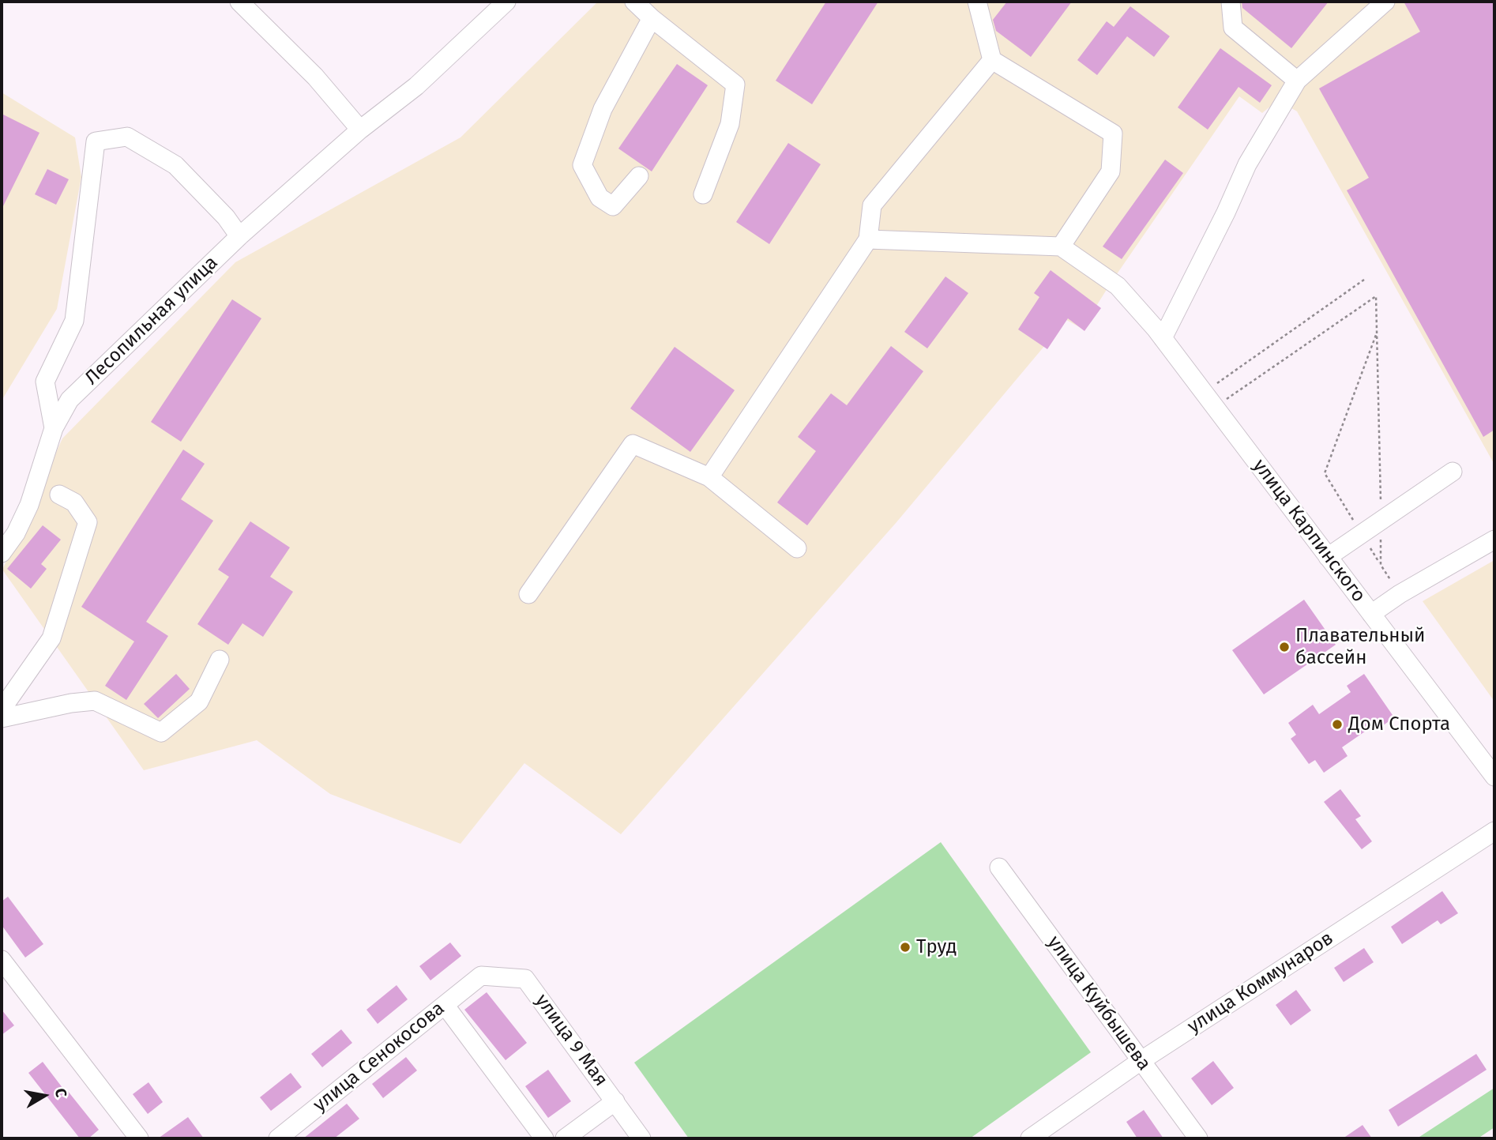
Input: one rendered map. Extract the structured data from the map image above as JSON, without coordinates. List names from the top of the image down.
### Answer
{
  "streets": {
    "street": [
      "Лесопильная улица",
      "улица Карпинского",
      "улица Коммунаров",
      "улица Куйбышева",
      "улица 9 Мая",
      "улица Сенокосова"
    ]
  },
  "crossings": [
    ["улица Коммунаров", "улица Куйбышева"],
    ["улица 9 Мая", "улица Сенокосова"]
  ],
  "places": ["Плавательный бассейн", "Дом Спорта", "Труд"],
  "north": "right"
}
